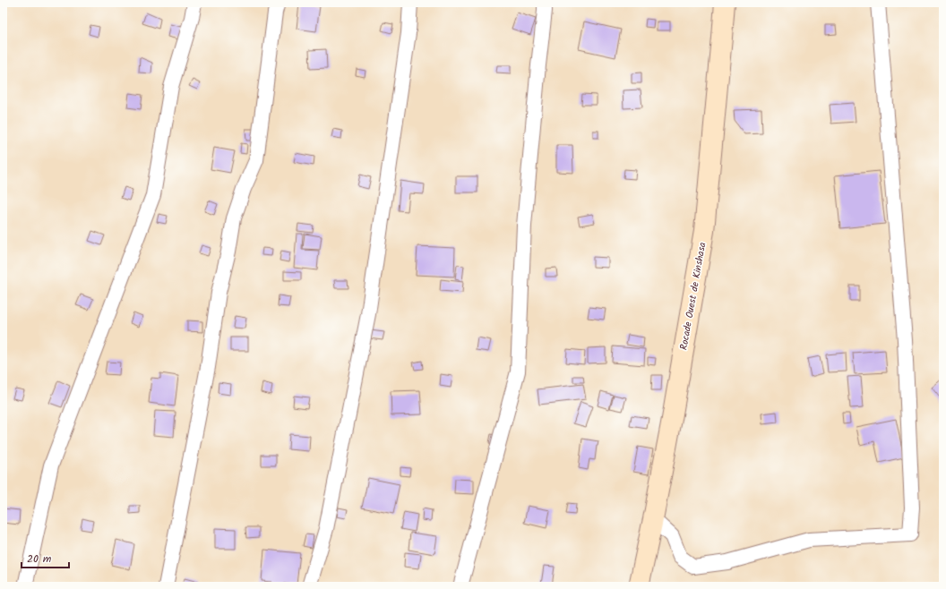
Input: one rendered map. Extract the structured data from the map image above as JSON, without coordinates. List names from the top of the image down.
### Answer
{
  "streets": {
    "main road": ["Rocade Ouest de Kinshasa"]
  },
  "scale_bar": "20 m"
}
